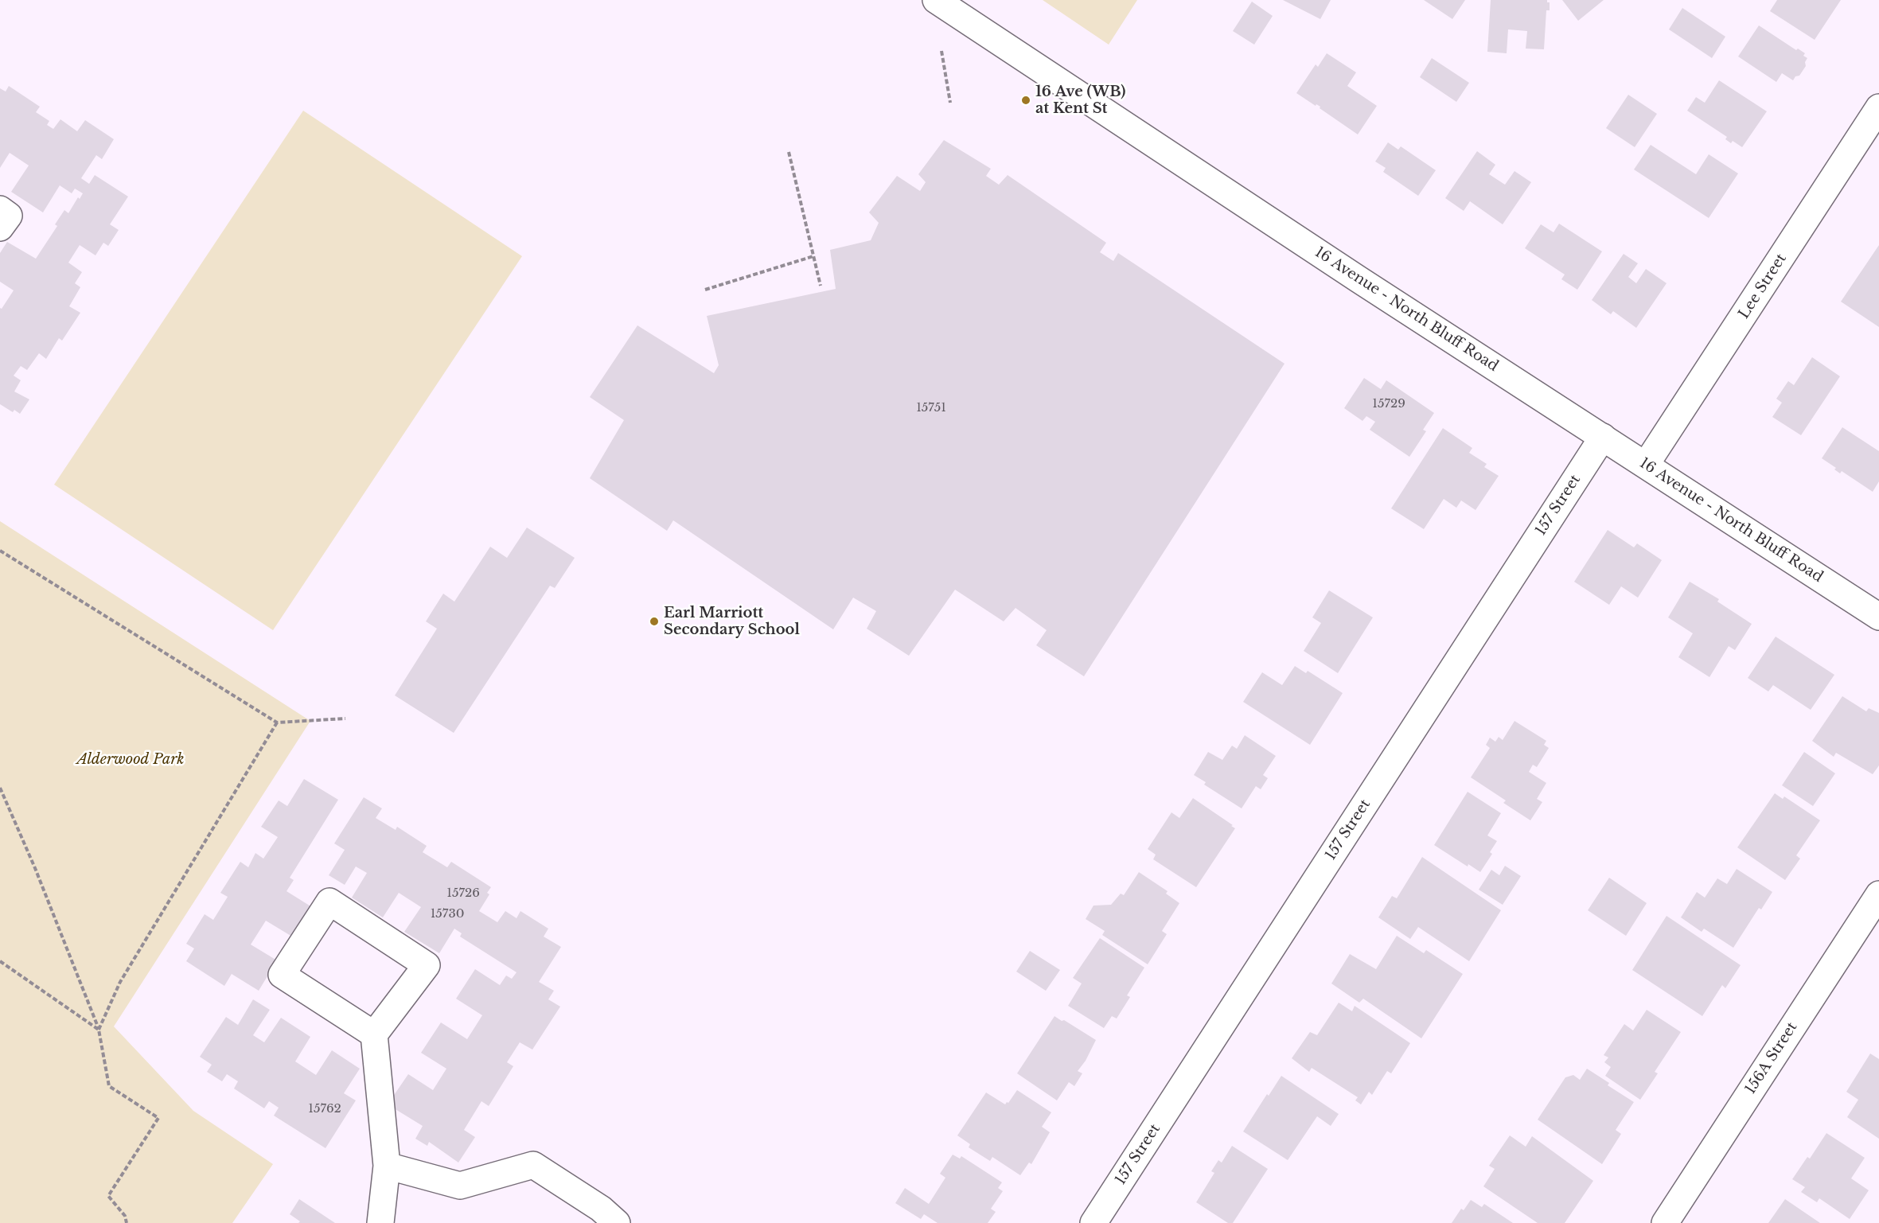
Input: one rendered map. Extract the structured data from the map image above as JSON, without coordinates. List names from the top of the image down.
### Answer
{
  "streets": {
    "street": [
      "Lee Street",
      "16 Avenue - North Bluff Road",
      "157 Street",
      "156A Street"
    ]
  },
  "crossings": [
    ["Lee Street", "16 Avenue - North Bluff Road"],
    ["16 Avenue - North Bluff Road", "157 Street"]
  ],
  "parks": ["Alderwood Park"],
  "places": ["16 Ave (WB) at Kent St", "Earl Marriott Secondary School"],
  "house_numbers": [
    "15729",
    "15751",
    "15726",
    "15730",
    "15762"
  ]
}
